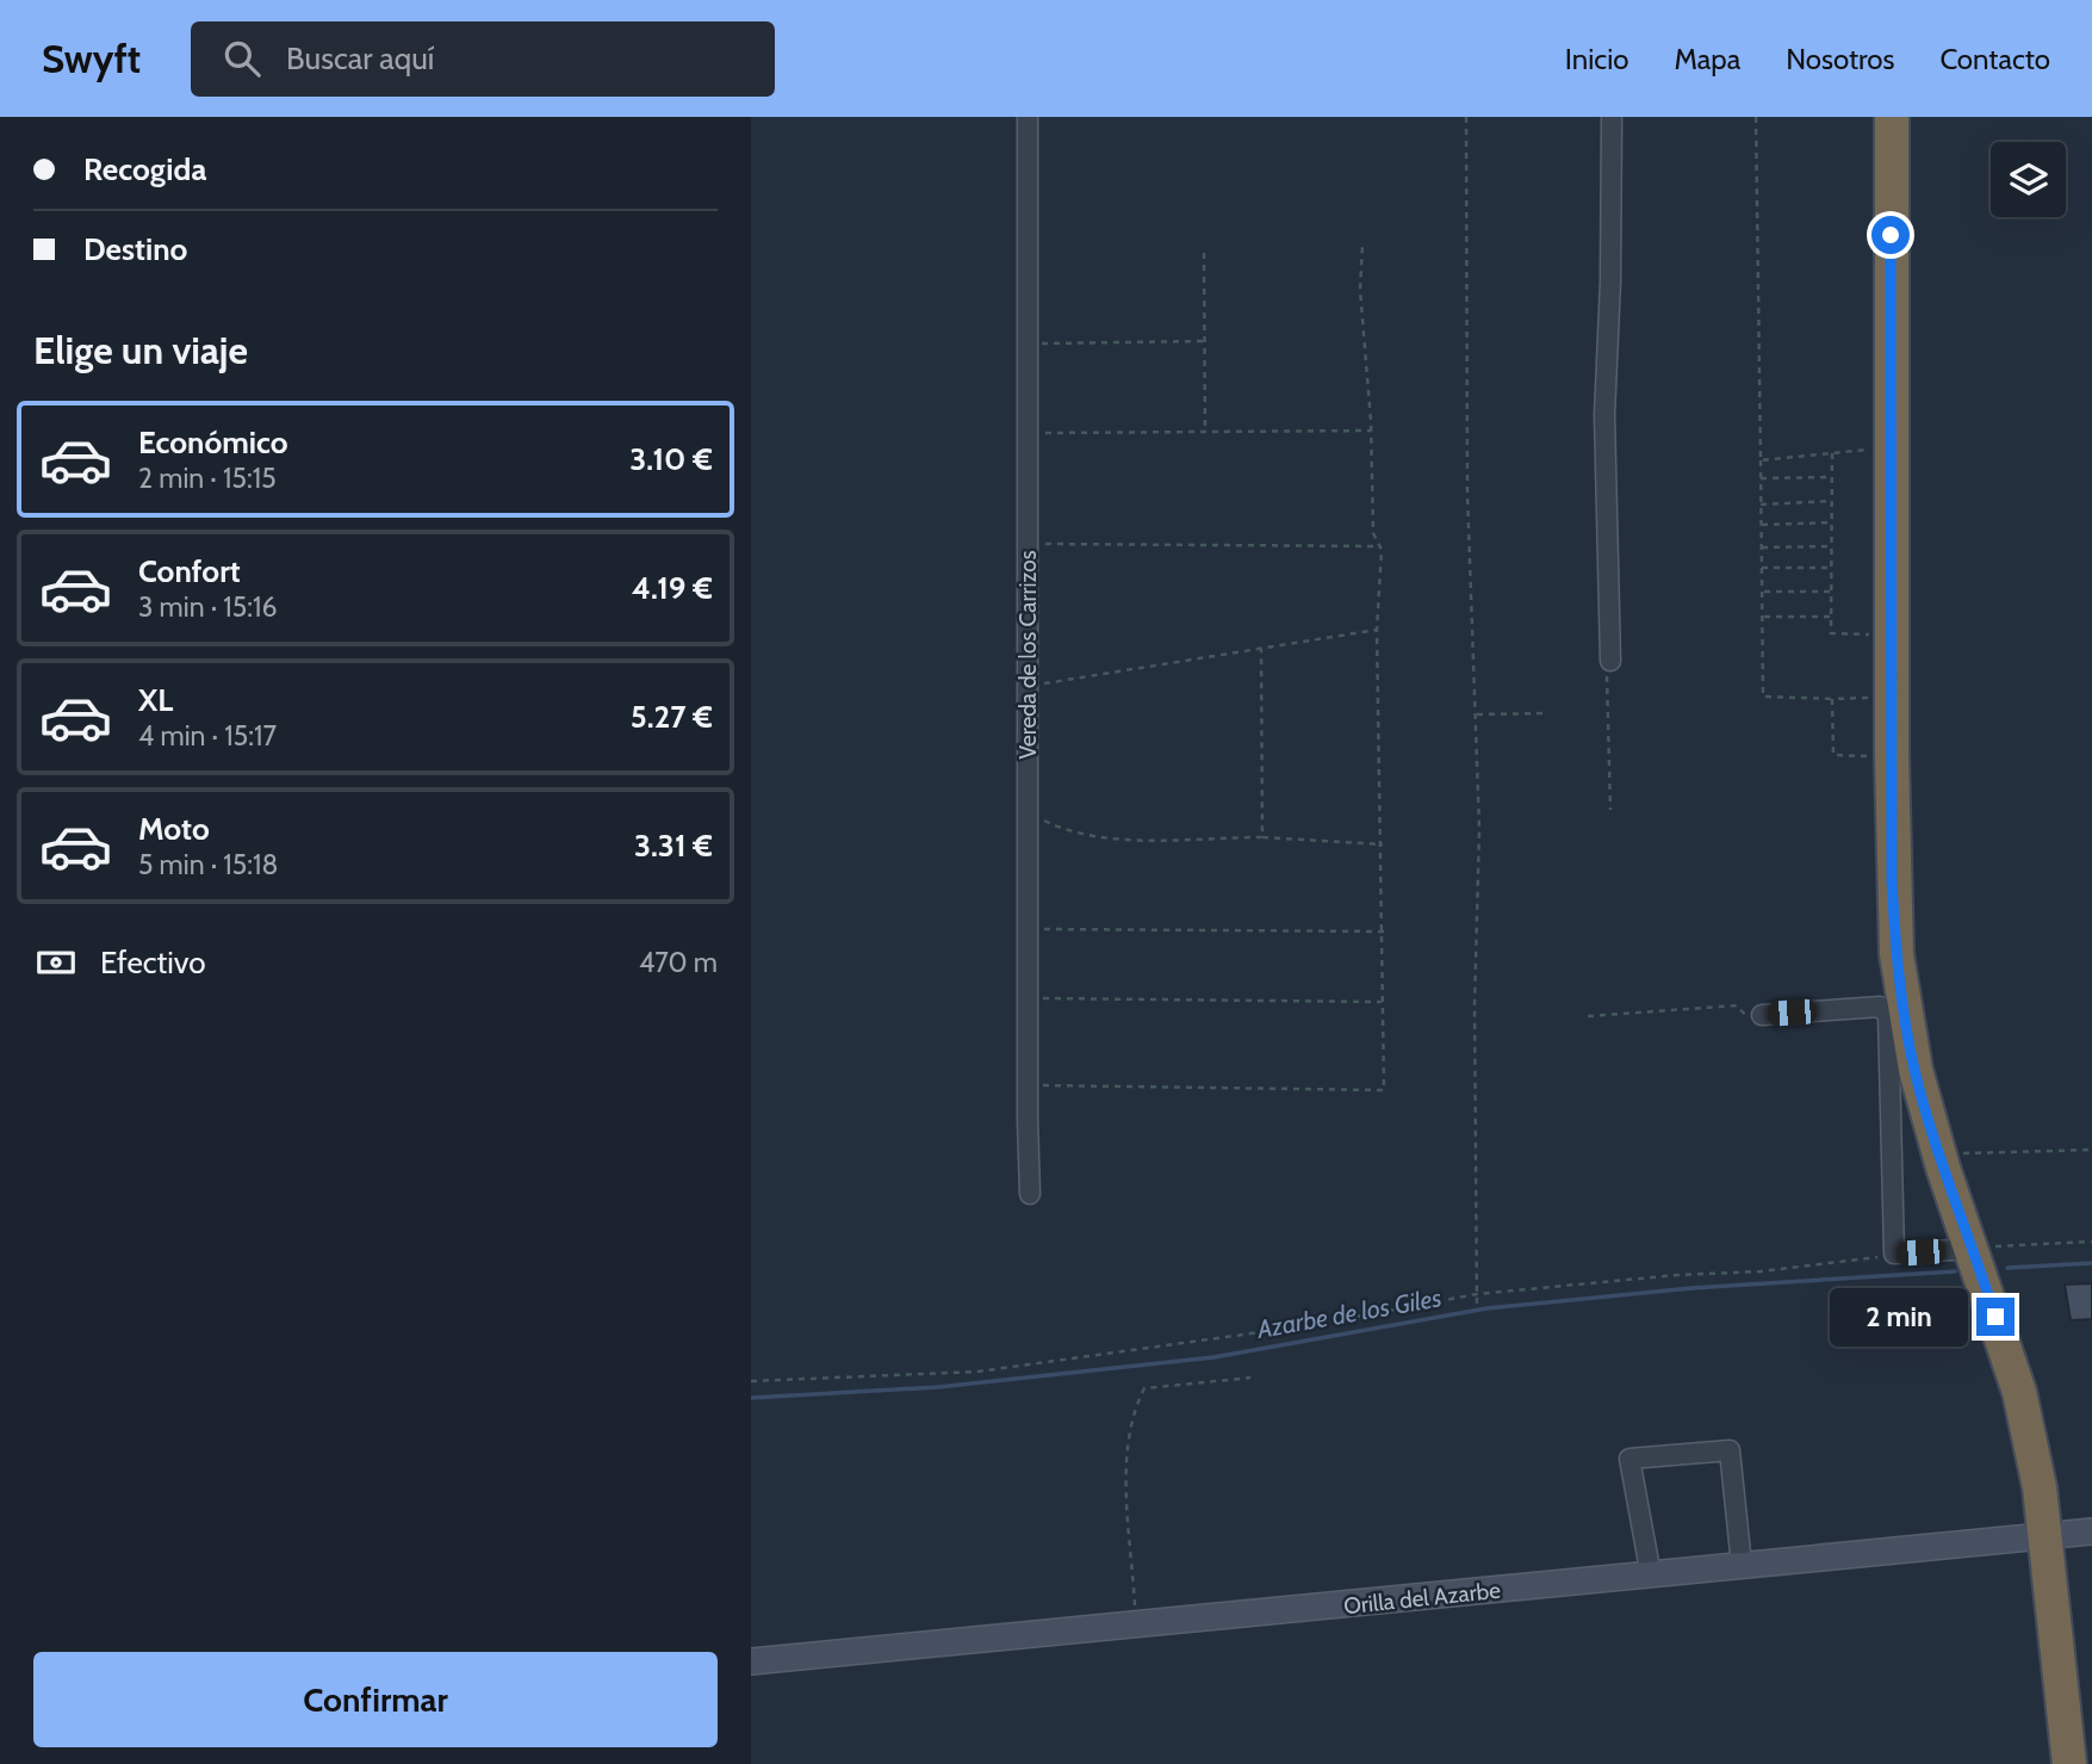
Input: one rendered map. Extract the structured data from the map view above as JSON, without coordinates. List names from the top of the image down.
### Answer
{
  "streets": {
    "street": ["Vereda de los Carrizos", "Orilla del Azarbe"]
  },
  "water": ["Azarbe de los Giles"],
  "page": {
    "header": "Swyft",
    "search": "Buscar aquí",
    "nav": [
      "Inicio",
      "Mapa",
      "Nosotros",
      "Contacto"
    ],
    "banner": ["Recogida", "Destino"],
    "heading": "Elige un viaje",
    "list": [
      {
        "name": "Económico",
        "note": "2 min · 15:15",
        "value": "3.10 €"
      },
      {
        "name": "Confort",
        "note": "3 min · 15:16",
        "value": "4.19 €"
      },
      {
        "name": "XL",
        "note": "4 min · 15:17",
        "value": "5.27 €"
      },
      {
        "name": "Moto",
        "note": "5 min · 15:18",
        "value": "3.31 €"
      }
    ],
    "pay": ["Efectivo", "470 m"],
    "bubble": "2 min",
    "buttons": "Confirmar"
  }
}
